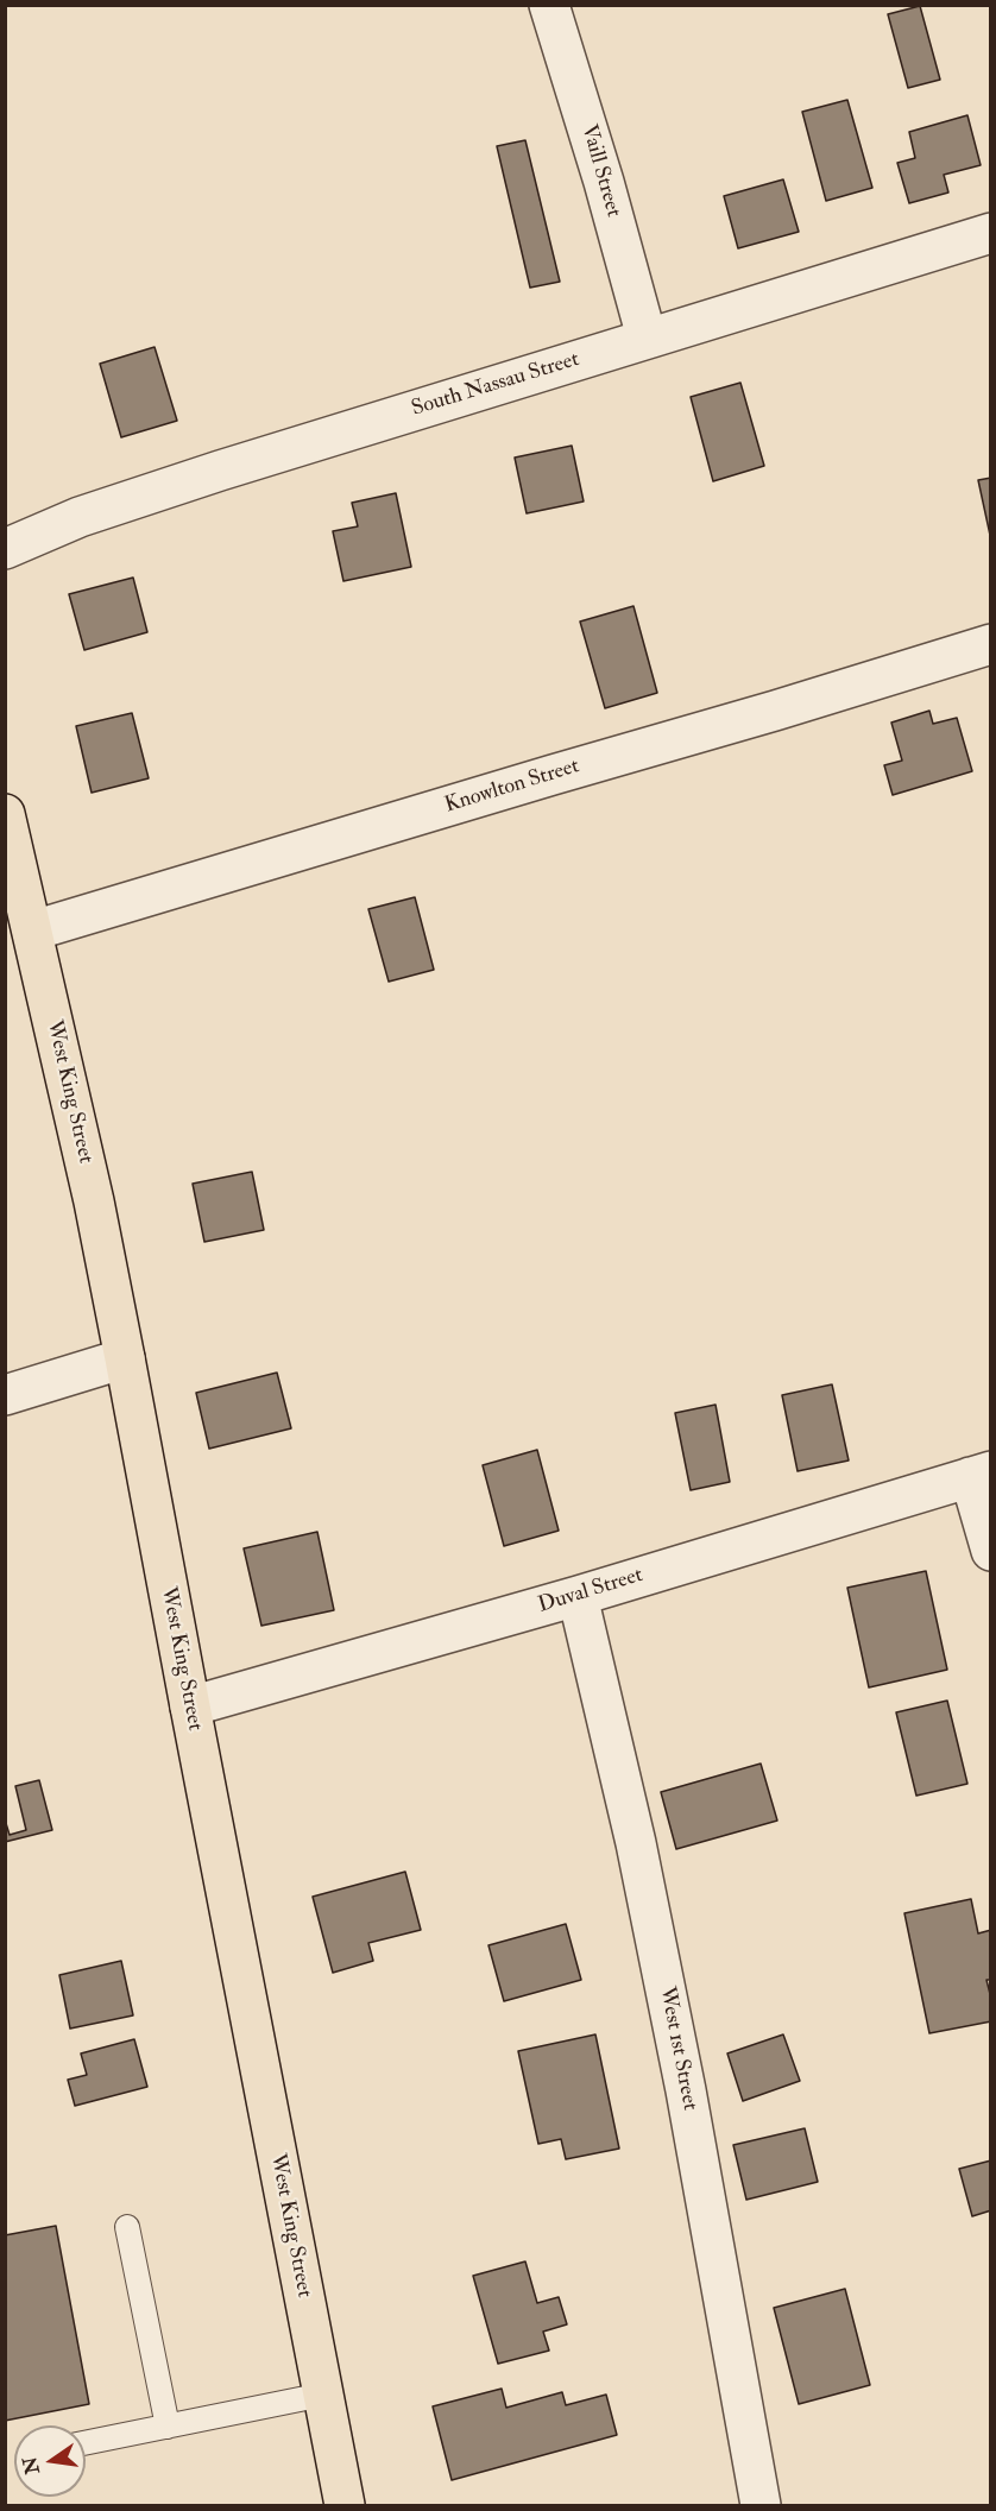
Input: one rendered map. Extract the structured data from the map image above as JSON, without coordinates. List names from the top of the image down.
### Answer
{
  "streets": {
    "main road": ["West King Street"],
    "street": [
      "Vaill Street",
      "South Nassau Street",
      "Knowlton Street",
      "Duval Street",
      "West 1st Street"
    ]
  },
  "crossings": [
    ["Vaill Street", "South Nassau Street"],
    ["Knowlton Street", "West King Street"],
    ["West King Street", "Duval Street"],
    ["Duval Street", "West 1st Street"]
  ],
  "north": "left"
}
